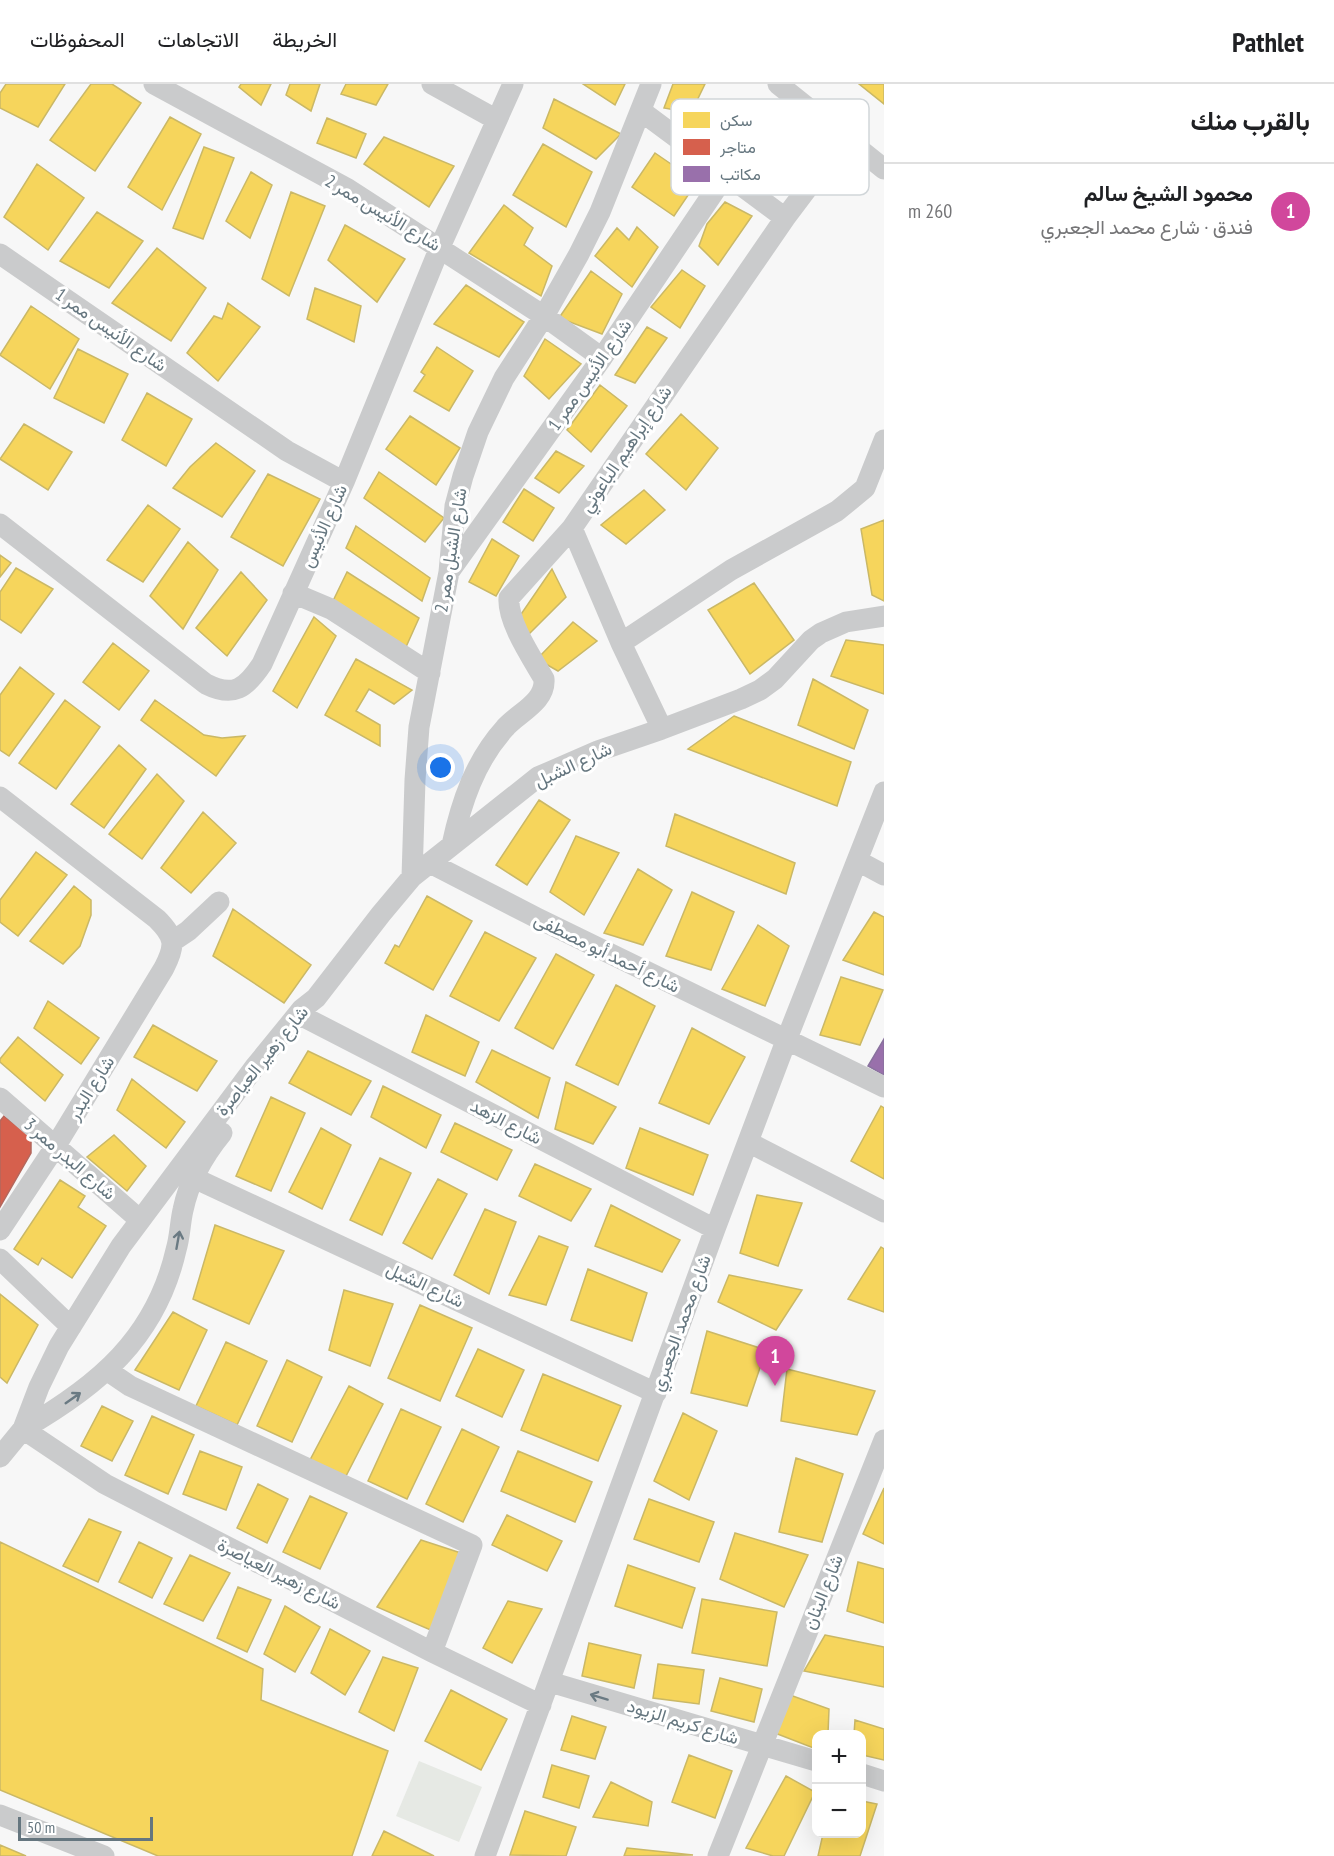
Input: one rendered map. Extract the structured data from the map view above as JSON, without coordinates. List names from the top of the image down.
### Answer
{
  "streets": {
    "street": [
      "شارع الأنيس ممر 2",
      "شارع الأنيس ممر 1",
      "شارع إبراهيم الباعوني",
      "شارع الأنيس",
      "شارع الشبل ممر 2",
      "شارع الشبل",
      "شارع أحمد أبو مصطفى",
      "شارع زهير العياصرة",
      "شارع البدر",
      "شارع الزهد",
      "شارع البدر ممر 3",
      "شارع محمد الجعبري",
      "شارع البنان",
      "شارع كريم الزيود"
    ]
  },
  "crossings": [
    ["شارع الأنيس ممر 2", "شارع الأنيس ممر 1"],
    ["شارع الأنيس ممر 2", "شارع الأنيس"],
    ["شارع الأنيس ممر 2", "شارع الشبل ممر 2"],
    ["شارع الأنيس ممر 1", "شارع الأنيس"],
    ["شارع الأنيس ممر 1", "شارع الشبل ممر 2"],
    ["شارع إبراهيم الباعوني", "شارع الشبل"],
    ["شارع الشبل ممر 2", "شارع الشبل"],
    ["شارع الشبل", "شارع أحمد أبو مصطفى"],
    ["شارع الشبل", "شارع زهير العياصرة"],
    ["شارع الشبل", "شارع محمد الجعبري"],
    ["شارع أحمد أبو مصطفى", "شارع محمد الجعبري"],
    ["شارع زهير العياصرة", "شارع الزهد"],
    ["شارع زهير العياصرة", "شارع البدر ممر 3"],
    ["شارع زهير العياصرة", "شارع محمد الجعبري"],
    ["شارع البدر", "شارع البدر ممر 3"],
    ["شارع الزهد", "شارع محمد الجعبري"],
    ["شارع محمد الجعبري", "شارع كريم الزيود"],
    ["شارع البنان", "شارع كريم الزيود"]
  ],
  "one_way": ["شارع كريم الزيود"],
  "legend": ["سكن", "متاجر", "مكاتب"],
  "scale_bar": "50 m",
  "page": {
    "header": "Pathlet",
    "nav": ["الخريطة", "الاتجاهات", "المحفوظات"],
    "heading": "بالقرب منك",
    "list": [
      {
        "mark": "1",
        "name": "محمود الشيخ سالم",
        "note": "فندق · شارع محمد الجعبري",
        "value": "260 m"
      }
    ],
    "pins": "1",
    "map_buttons": ["+", "−"],
    "scale": "50 m"
  }
}
